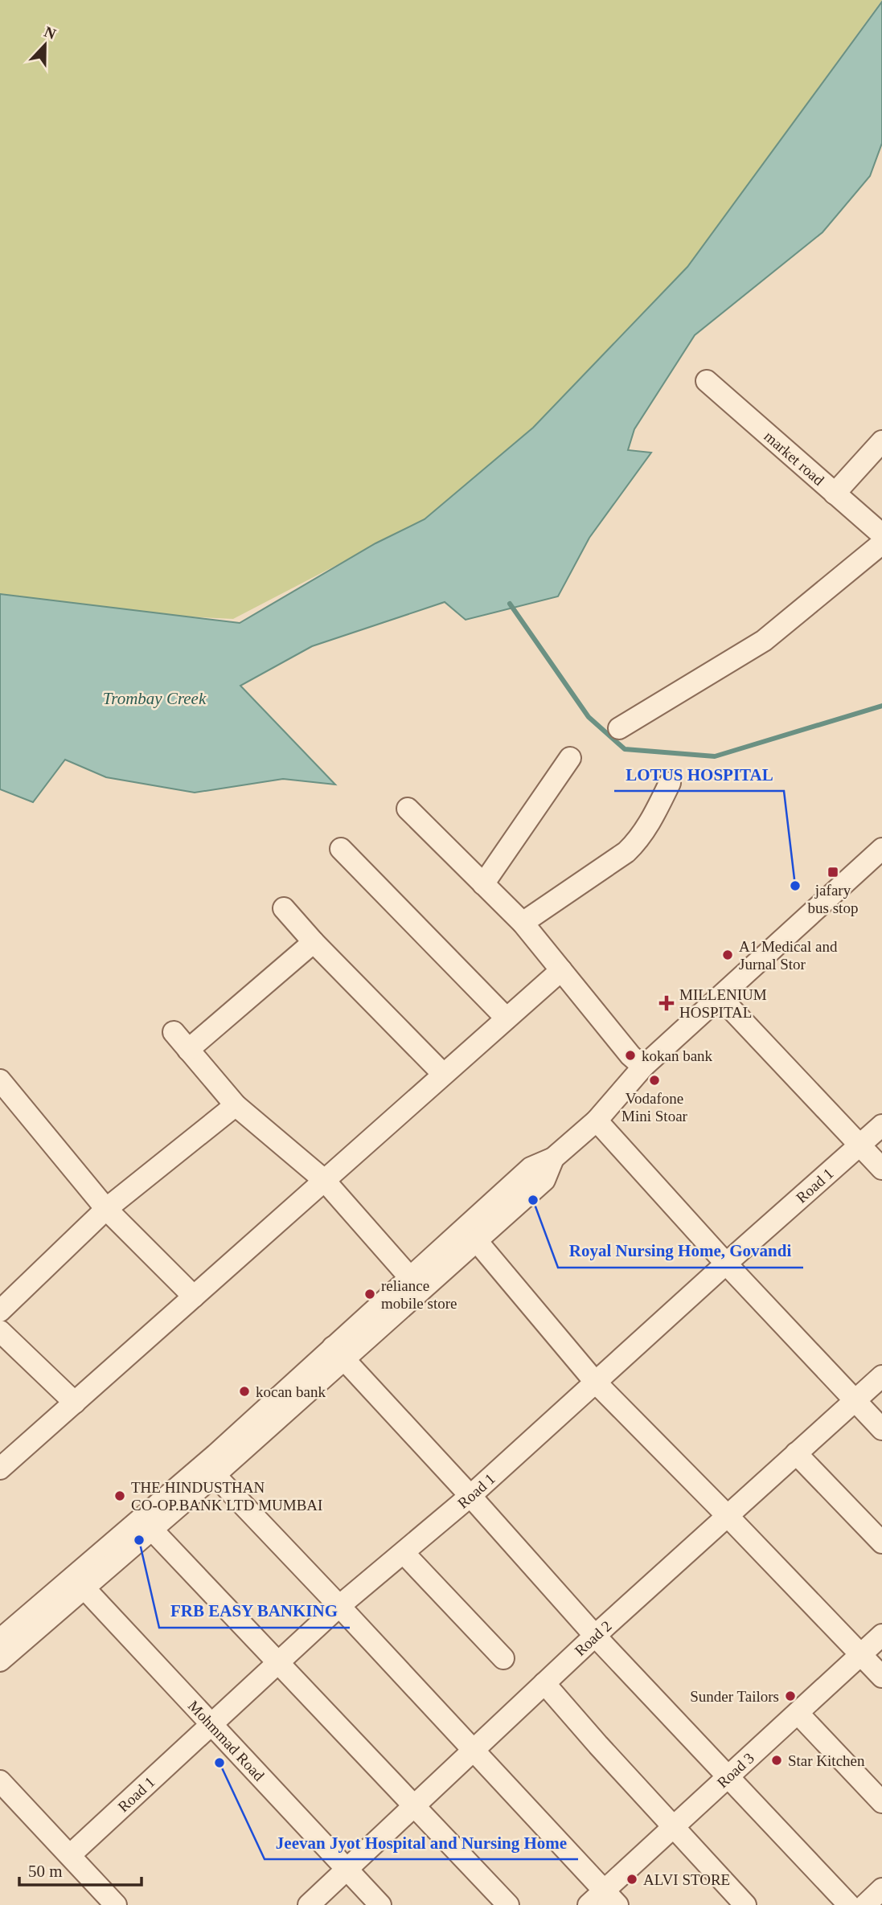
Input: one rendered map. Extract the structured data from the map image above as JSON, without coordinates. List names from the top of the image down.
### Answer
{
  "streets": {
    "street": [
      "market road",
      "Road 1",
      "Road 2",
      "Mohmmad Road",
      "Road 3"
    ]
  },
  "crossings": [
    ["Road 1", "Mohmmad Road"],
    ["Road 2", "Mohmmad Road"]
  ],
  "water": ["Trombay Creek"],
  "places": {
    "transit": ["jafary bus stop"],
    "other": [
      "LOTUS HOSPITAL",
      "A1 Medical and Jurnal Stor",
      "kokan bank",
      "Vodafone Mini Stoar",
      "Royal Nursing Home, Govandi",
      "reliance mobile store",
      "kocan bank",
      "THE HINDUSTHAN CO-OP.BANK LTD MUMBAI",
      "FRB EASY BANKING",
      "Sunder Tailors",
      "Star Kitchen",
      "Jeevan Jyot Hospital and Nursing Home",
      "ALVI STORE"
    ],
    "health": ["MILLENIUM HOSPITAL"]
  },
  "scale_bar": "50 m",
  "north": "top"
}
